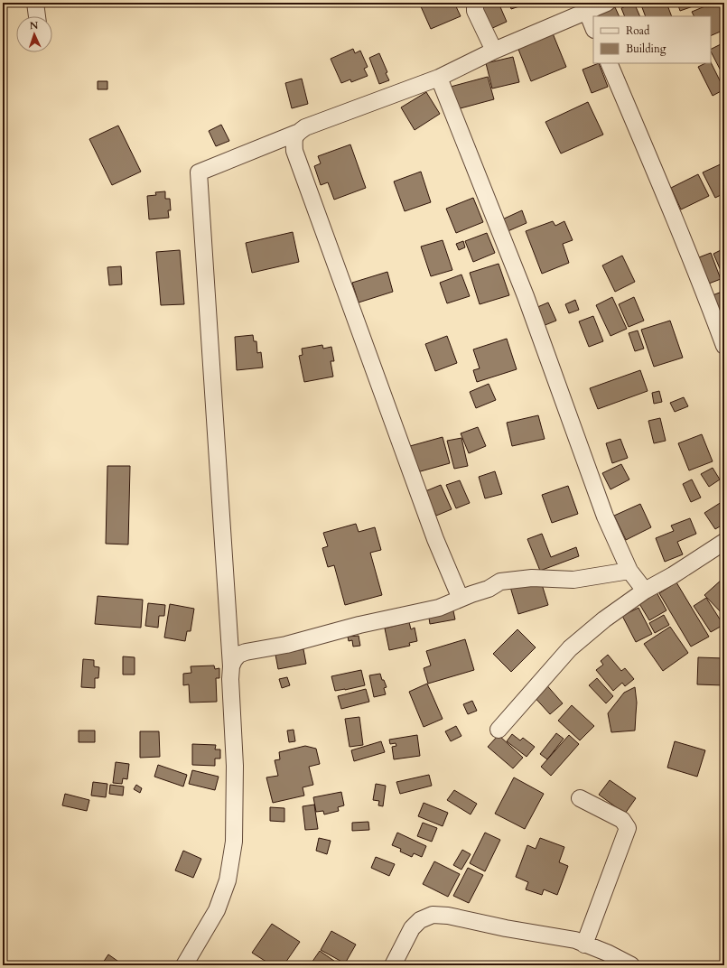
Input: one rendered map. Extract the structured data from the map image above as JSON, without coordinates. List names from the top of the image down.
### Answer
{
  "legend": ["Road", "Building"],
  "north": "top"
}
